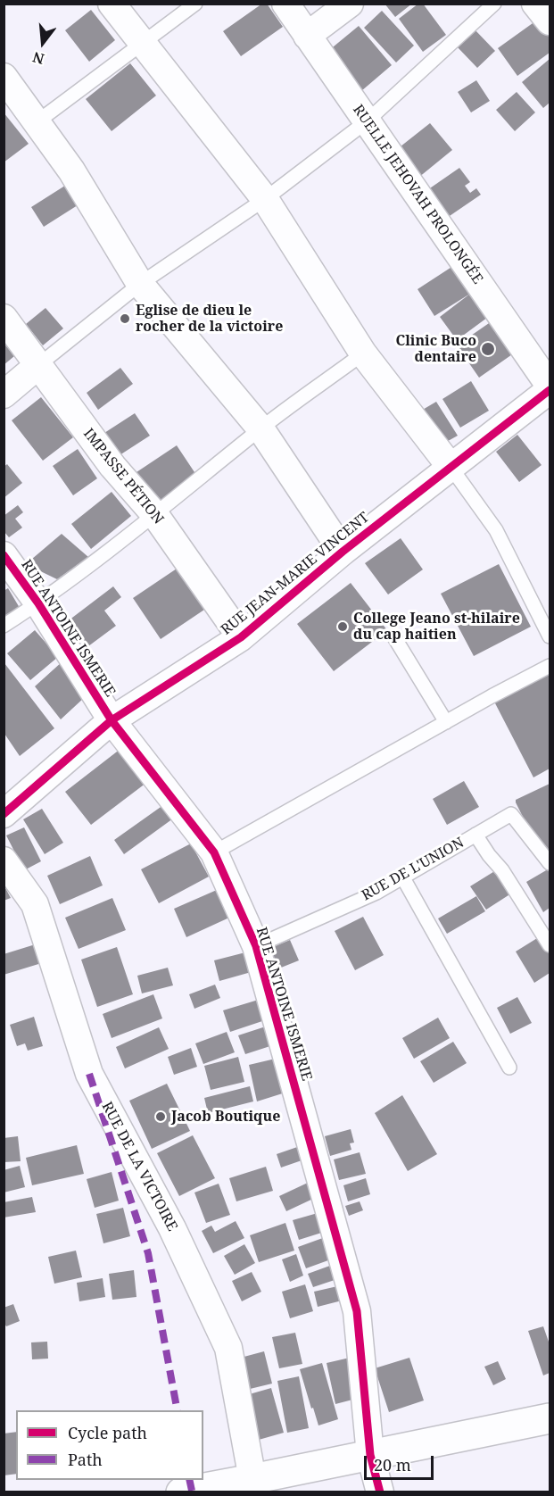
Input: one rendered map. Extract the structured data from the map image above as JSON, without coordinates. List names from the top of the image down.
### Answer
{
  "streets": {
    "street": [
      "RUELLE JEHOVAH PROLONGÉE",
      "IMPASSE PÉTION",
      "RUE JEAN-MARIE VINCENT",
      "RUE ANTOINE ISMERIE",
      "RUE DE LA VICTOIRE"
    ],
    "lane": ["RUE DE L'UNION"]
  },
  "crossings": [
    ["IMPASSE PÉTION", "RUE JEAN-MARIE VINCENT"],
    ["RUE JEAN-MARIE VINCENT", "RUE ANTOINE ISMERIE"],
    ["RUE ANTOINE ISMERIE", "RUE DE L'UNION"]
  ],
  "places": [
    "Eglise de dieu le rocher de la victoire",
    "Clinic Buco dentaire",
    "College Jeano st-hilaire du cap haitien",
    "Jacob Boutique"
  ],
  "legend": ["Cycle path", "Path"],
  "scale_bar": "20 m",
  "north": "bottom"
}
